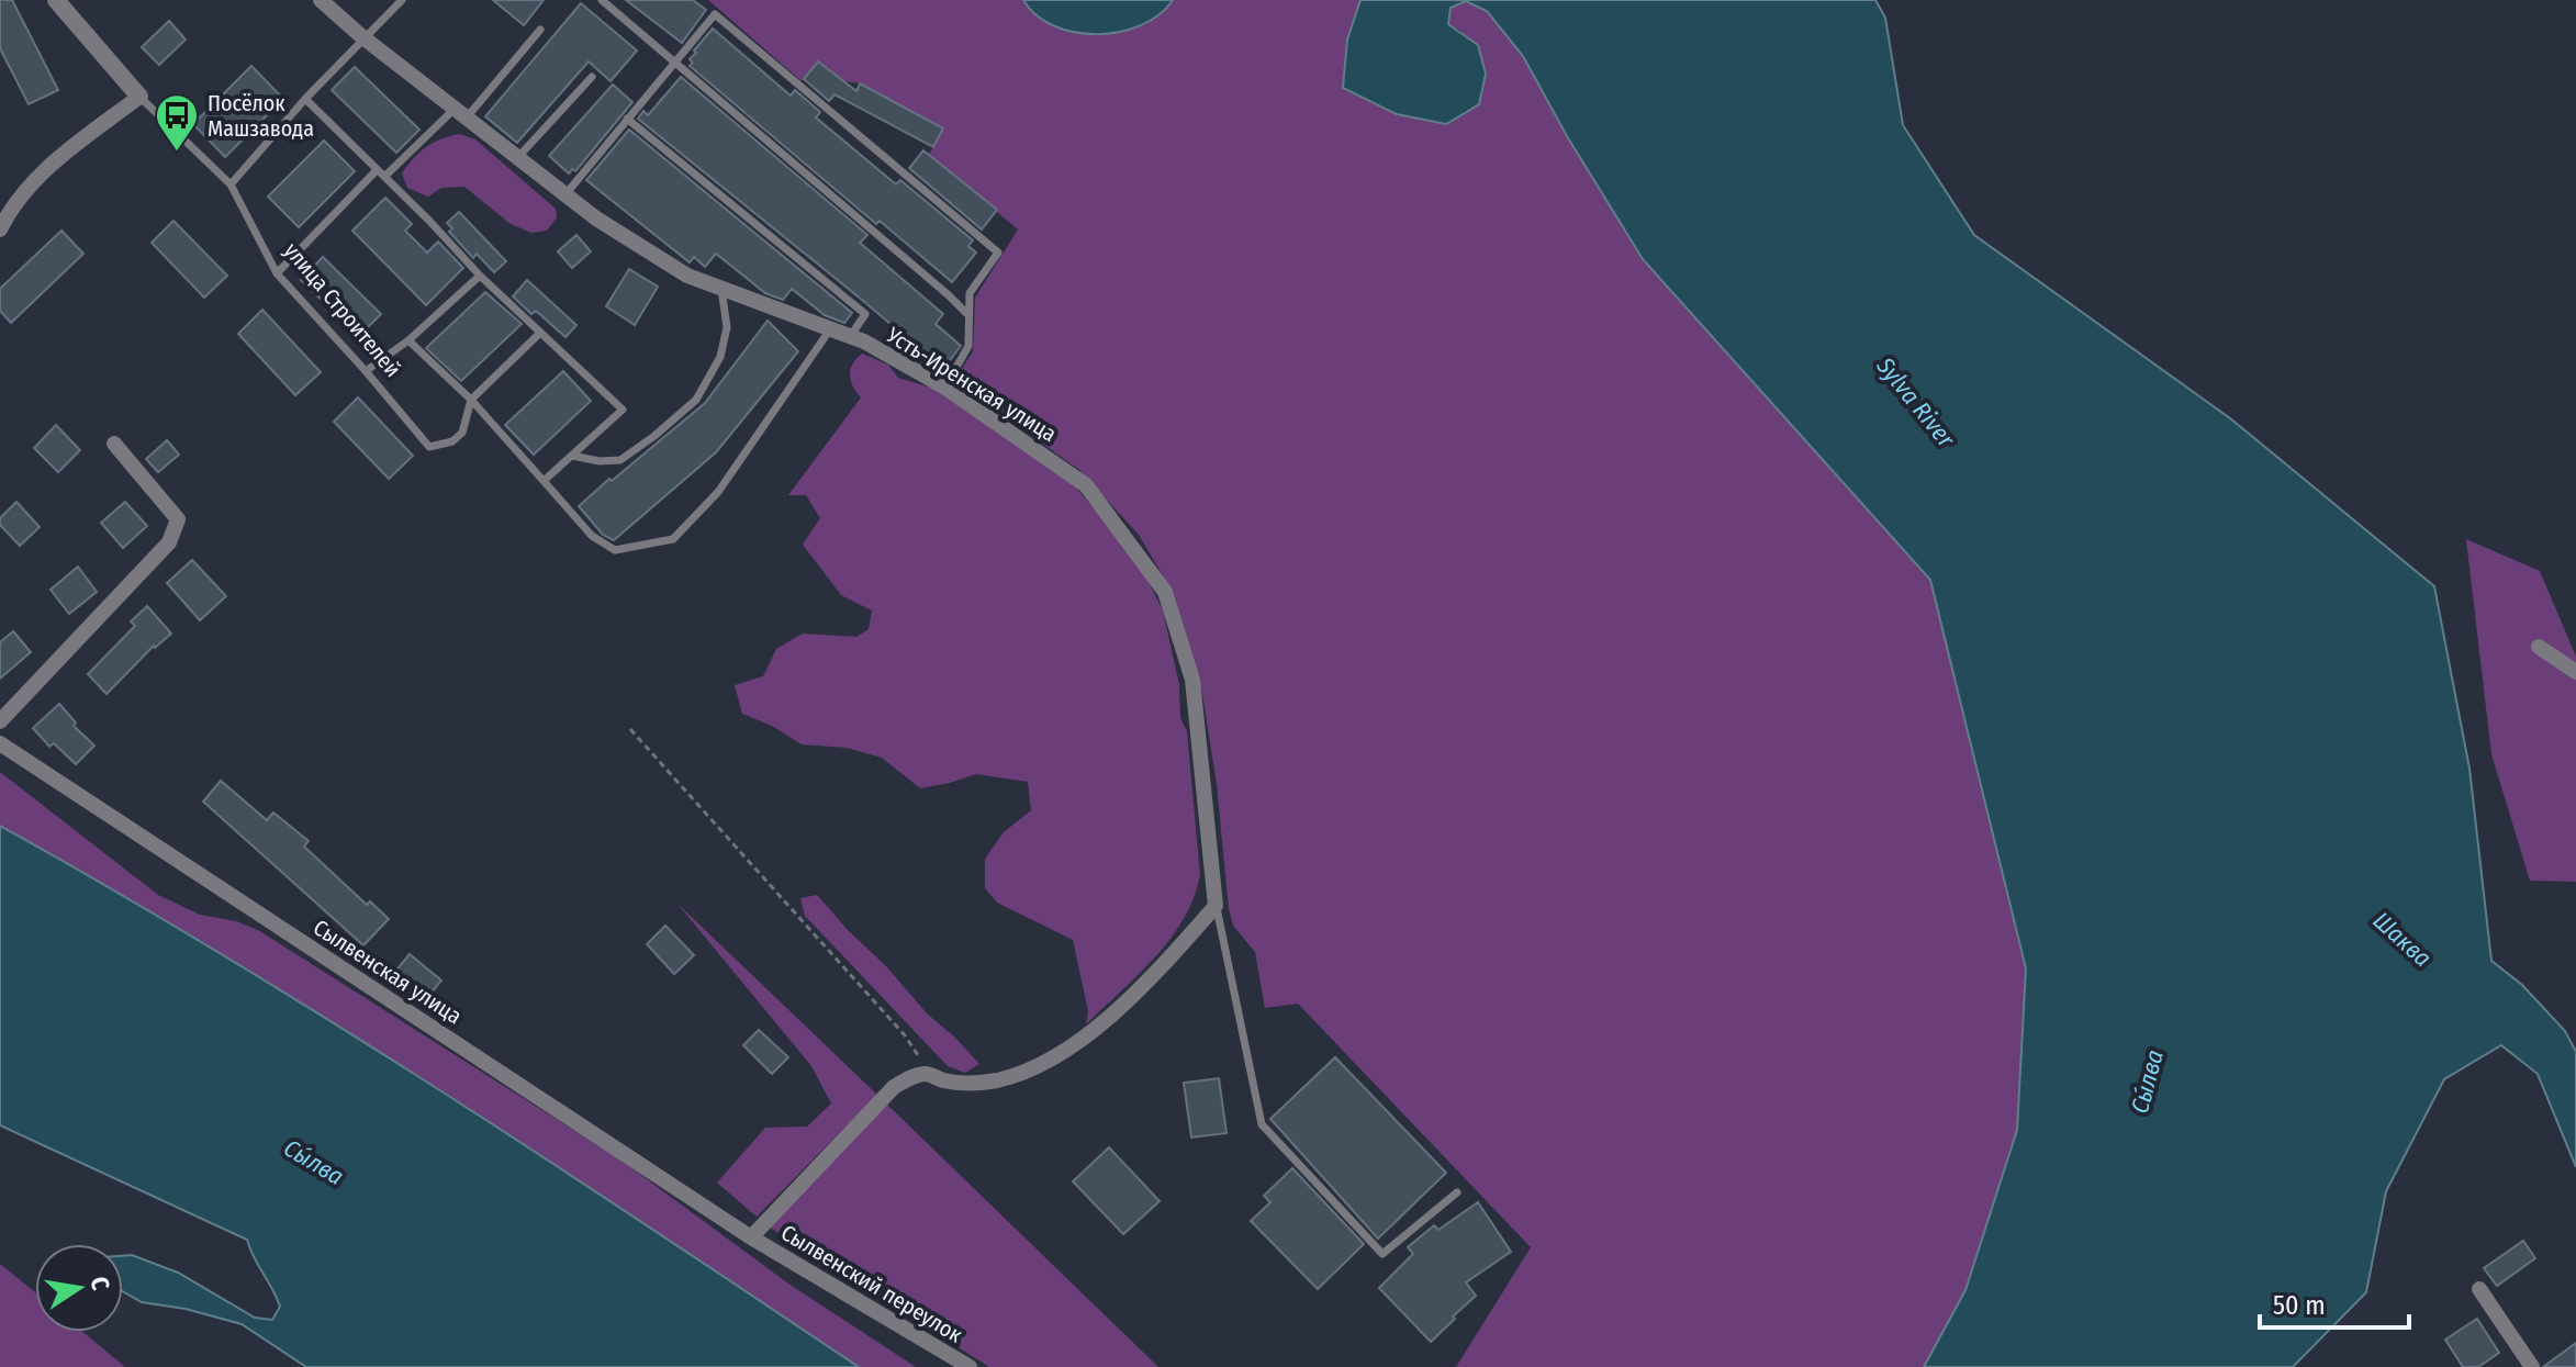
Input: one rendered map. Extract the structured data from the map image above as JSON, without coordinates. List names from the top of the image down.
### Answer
{
  "streets": {
    "street": [
      "улица Строителей",
      "Усть-Иренская улица",
      "Сылвенская улица",
      "Сылвенский переулок"
    ]
  },
  "crossings": [
    ["Сылвенская улица", "Сылвенский переулок"]
  ],
  "water": ["Sylva River", "Шаква", "Сы́лва"],
  "places": {
    "bus stop": ["Посёлок Машзавода"]
  },
  "scale_bar": "50 m",
  "north": "right"
}
